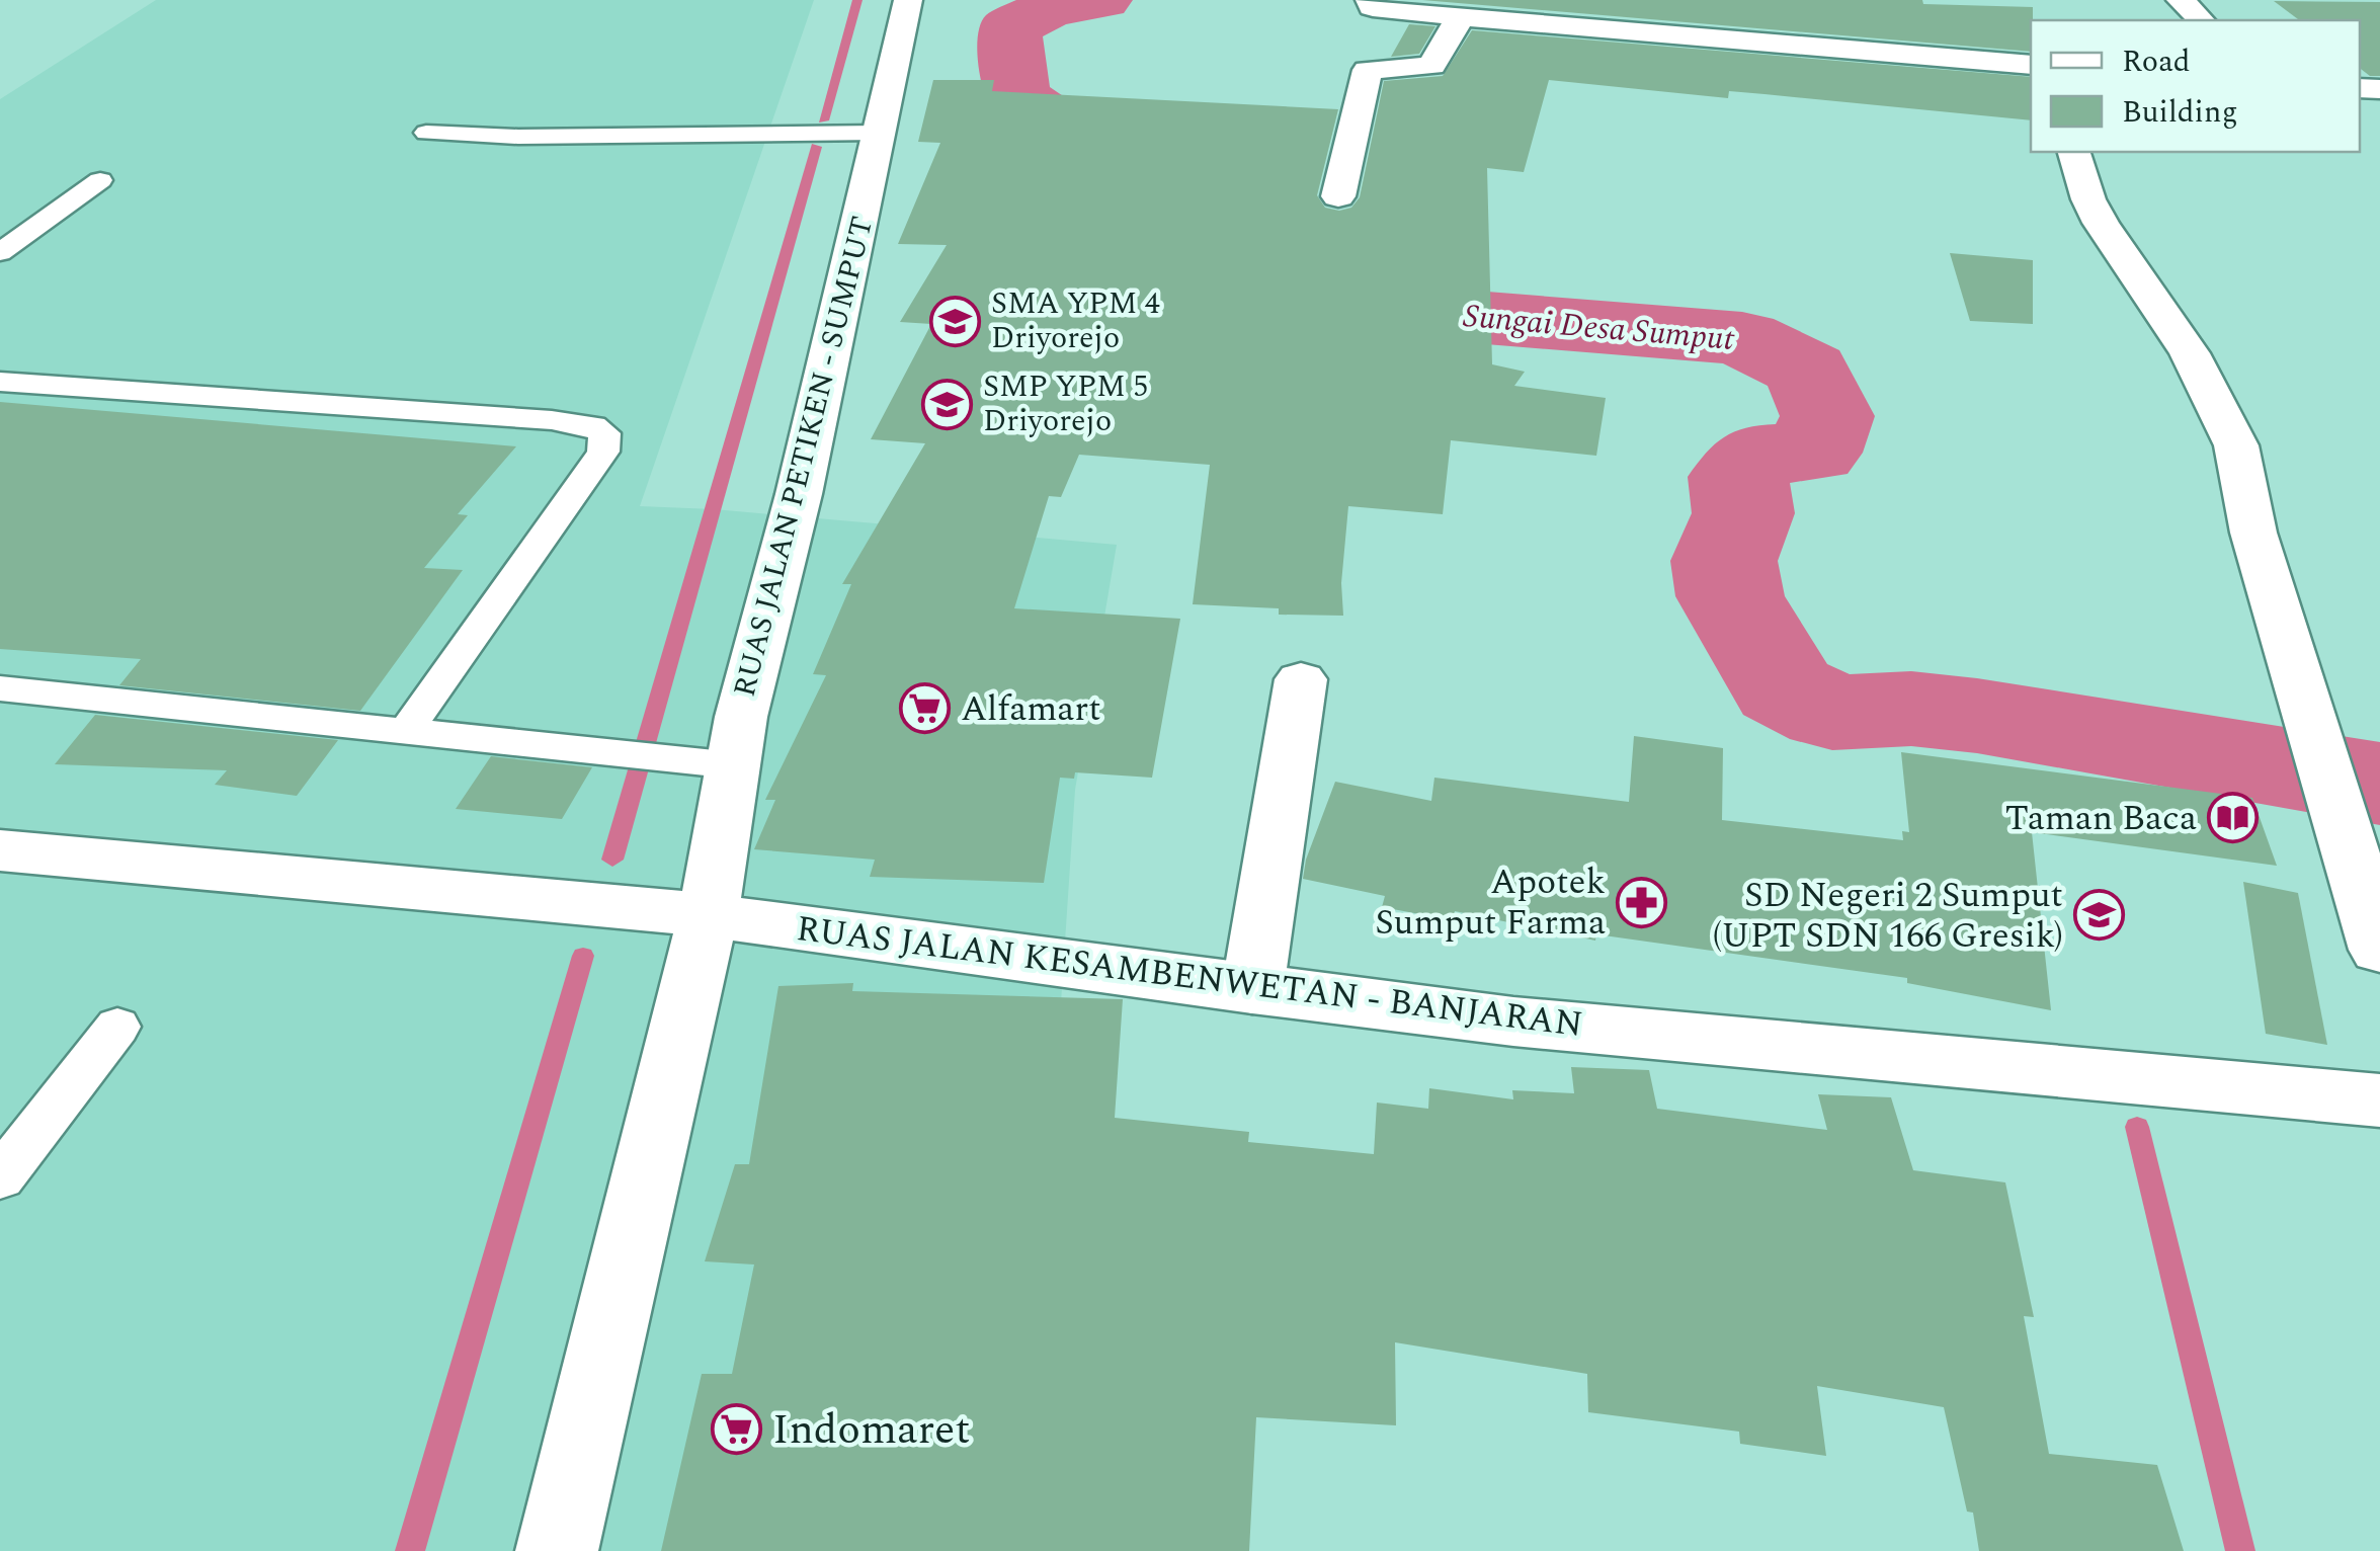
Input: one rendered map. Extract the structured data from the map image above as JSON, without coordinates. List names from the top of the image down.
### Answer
{
  "streets": {
    "main road": ["RUAS JALAN PETIKEN - SUMPUT", "RUAS JALAN KESAMBENWETAN - BANJARAN"]
  },
  "crossings": [
    ["RUAS JALAN PETIKEN - SUMPUT", "RUAS JALAN KESAMBENWETAN - BANJARAN"]
  ],
  "water": ["Sungai Desa Sumput"],
  "places": {
    "school or university": ["SMA YPM 4 Driyorejo", "SMP YPM 5 Driyorejo", "SD Negeri 2 Sumput (UPT SDN 166 Gresik)"],
    "supermarket": ["Alfamart", "Indomaret"],
    "library": ["Taman Baca"],
    "pharmacy": ["Apotek Sumput Farma"]
  },
  "legend": ["Road", "Building"]
}
